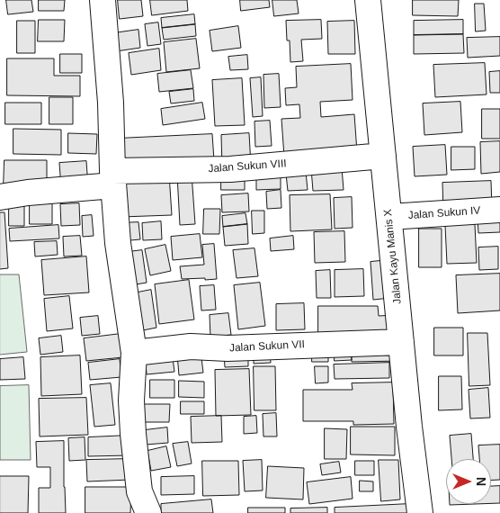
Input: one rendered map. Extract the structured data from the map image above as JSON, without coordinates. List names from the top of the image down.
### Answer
{
  "streets": {
    "street": [
      "Jalan Sukun VIII",
      "Jalan Sukun IV",
      "Jalan Kayu Manis X",
      "Jalan Sukun VII"
    ]
  },
  "crossings": [
    ["Jalan Sukun VIII", "Jalan Kayu Manis X"],
    ["Jalan Sukun IV", "Jalan Kayu Manis X"],
    ["Jalan Kayu Manis X", "Jalan Sukun VII"]
  ],
  "north": "right"
}
